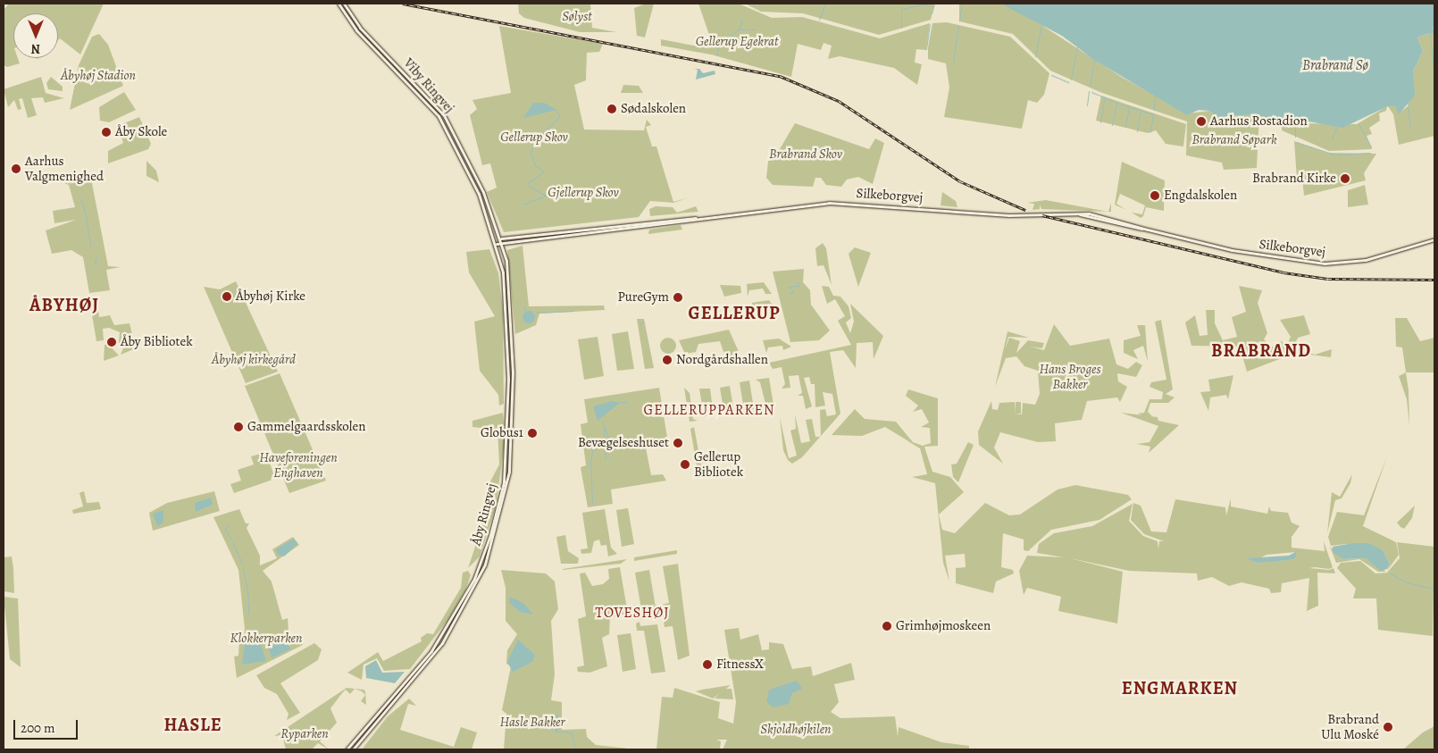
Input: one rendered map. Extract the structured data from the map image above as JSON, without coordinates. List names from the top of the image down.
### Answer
{
  "streets": {
    "main road": ["Viby Ringvej", "Silkeborgvej", "Åby Ringvej"]
  },
  "crossings": [
    ["Viby Ringvej", "Silkeborgvej"],
    ["Viby Ringvej", "Åby Ringvej"],
    ["Silkeborgvej", "Åby Ringvej"]
  ],
  "districts": [
    "ÅBYHØJ",
    "GELLERUP",
    "BRABRAND",
    "GELLERUPPARKEN",
    "TOVESHØJ",
    "ENGMARKEN",
    "HASLE"
  ],
  "water": ["Brabrand Sø"],
  "parks": [
    "Sølyst",
    "Gellerup Egekrat",
    "Åbyhøj Stadion",
    "Gellerup Skov",
    "Brabrand Søpark",
    "Brabrand Skov",
    "Gjellerup Skov",
    "Åbyhøj kirkegård",
    "Hans Broges Bakker",
    "Haveforeningen Enghaven",
    "Klokkerparken",
    "Hasle Bakker",
    "Skjoldhøjkilen",
    "Ryparken"
  ],
  "places": [
    "Sødalskolen",
    "Aarhus Rostadion",
    "Åby Skole",
    "Aarhus Valgmenighed",
    "Brabrand Kirke",
    "Engdalskolen",
    "Åbyhøj Kirke",
    "PureGym",
    "Åby Bibliotek",
    "Nordgårdshallen",
    "Gammelgaardsskolen",
    "Globus1",
    "Bevægelseshuset",
    "Gellerup Bibliotek",
    "Grimhøjmoskeen",
    "FitnessX",
    "Brabrand Ulu Moské"
  ],
  "scale_bar": "200 m",
  "north": "bottom"
}
